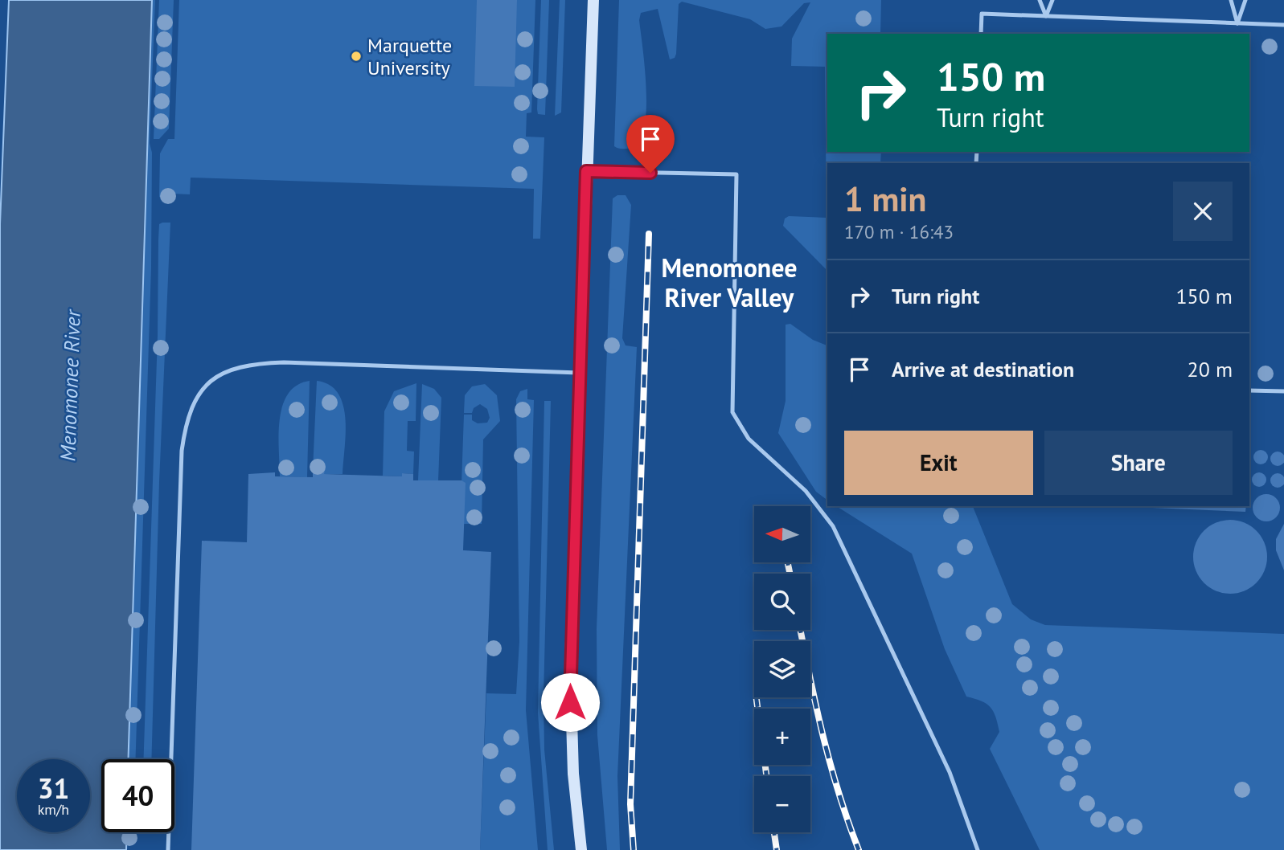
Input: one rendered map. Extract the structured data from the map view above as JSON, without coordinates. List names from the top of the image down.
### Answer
{
  "districts": ["Menomonee River Valley"],
  "water": ["Menomonee River"],
  "places": ["Marquette University"],
  "north": "left",
  "page": {
    "turn": ["150 m", "Turn right"],
    "heading": ["1 min", "170 m · 16:43"],
    "list": [
      {
        "name": "Turn right",
        "value": "150 m"
      },
      {
        "name": "Arrive at destination",
        "value": "20 m"
      }
    ],
    "buttons": ["Exit", "Share"],
    "map_buttons": ["+", "−"],
    "speed": "31 km/h",
    "limit": "40"
  }
}
